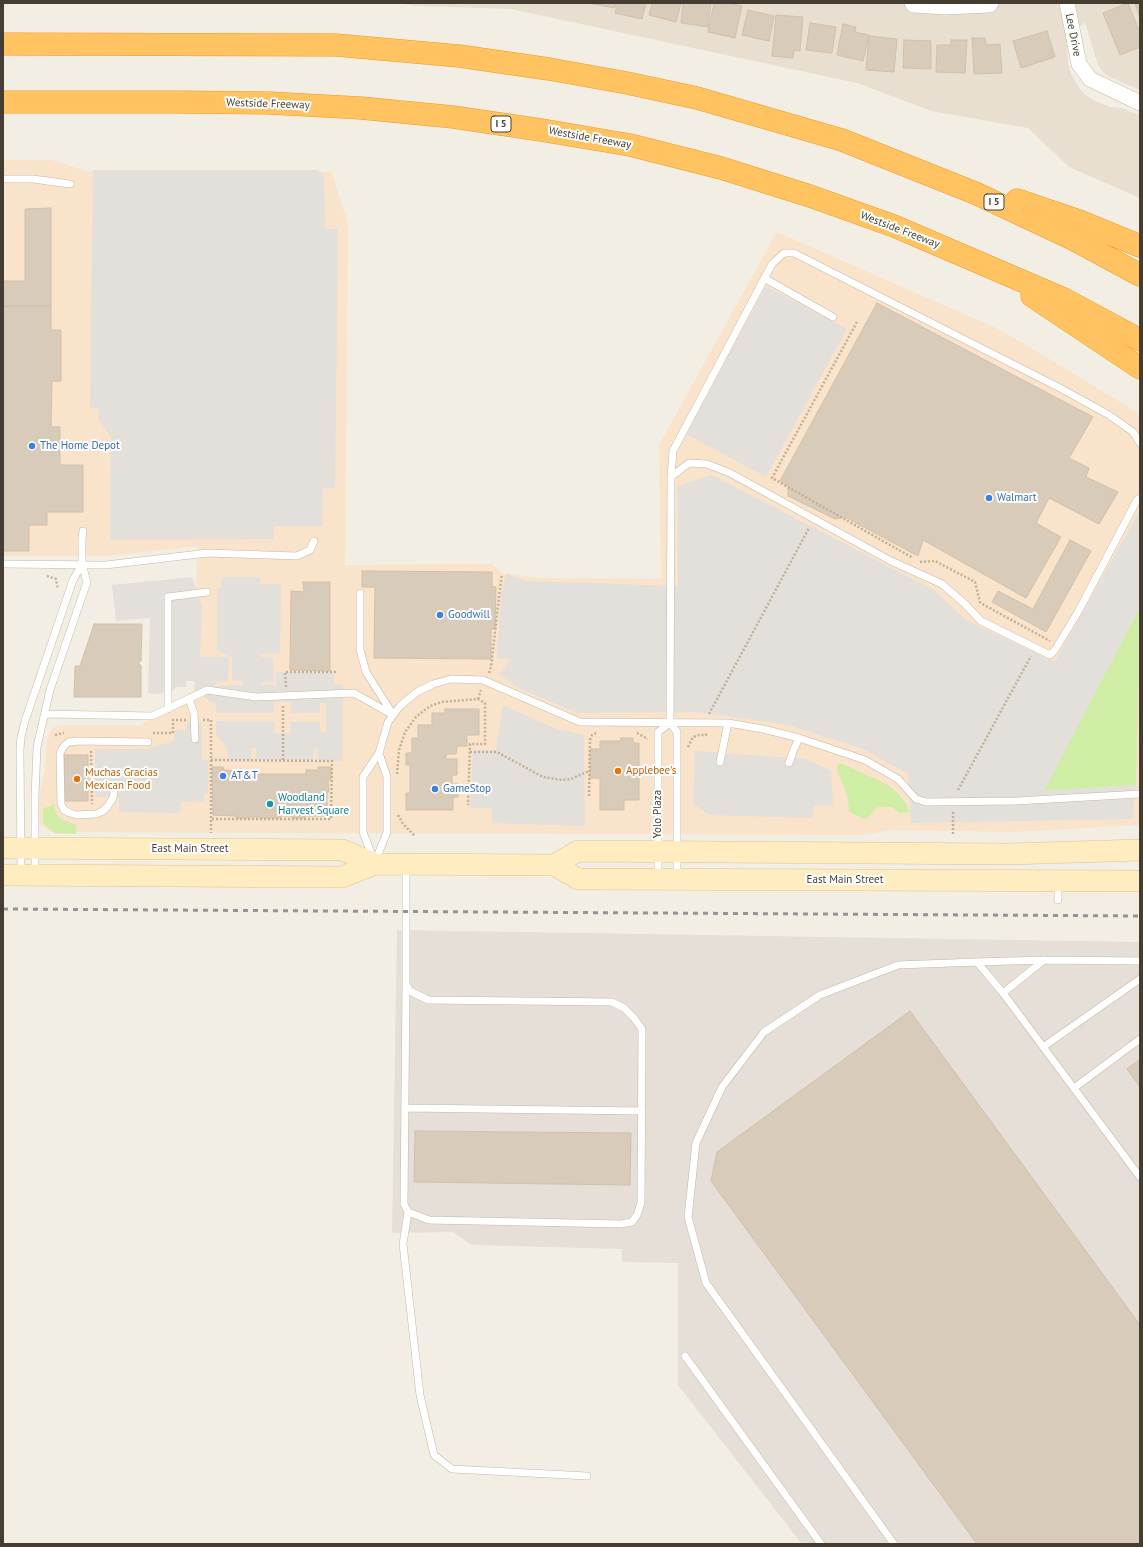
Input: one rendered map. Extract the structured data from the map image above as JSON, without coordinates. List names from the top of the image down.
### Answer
{
  "streets": {
    "highway": ["Westside Freeway", "I 5"],
    "main road": ["East Main Street"],
    "street": ["Lee Drive"],
    "lane": ["Yolo Plaza"]
  },
  "crossings": [
    ["Yolo Plaza", "East Main Street"]
  ],
  "places": [
    "The Home Depot",
    "Walmart",
    "Goodwill",
    "Applebee's",
    "AT&T",
    "Muchas Gracias Mexican Food",
    "GameStop",
    "Woodland Harvest Square"
  ]
}
